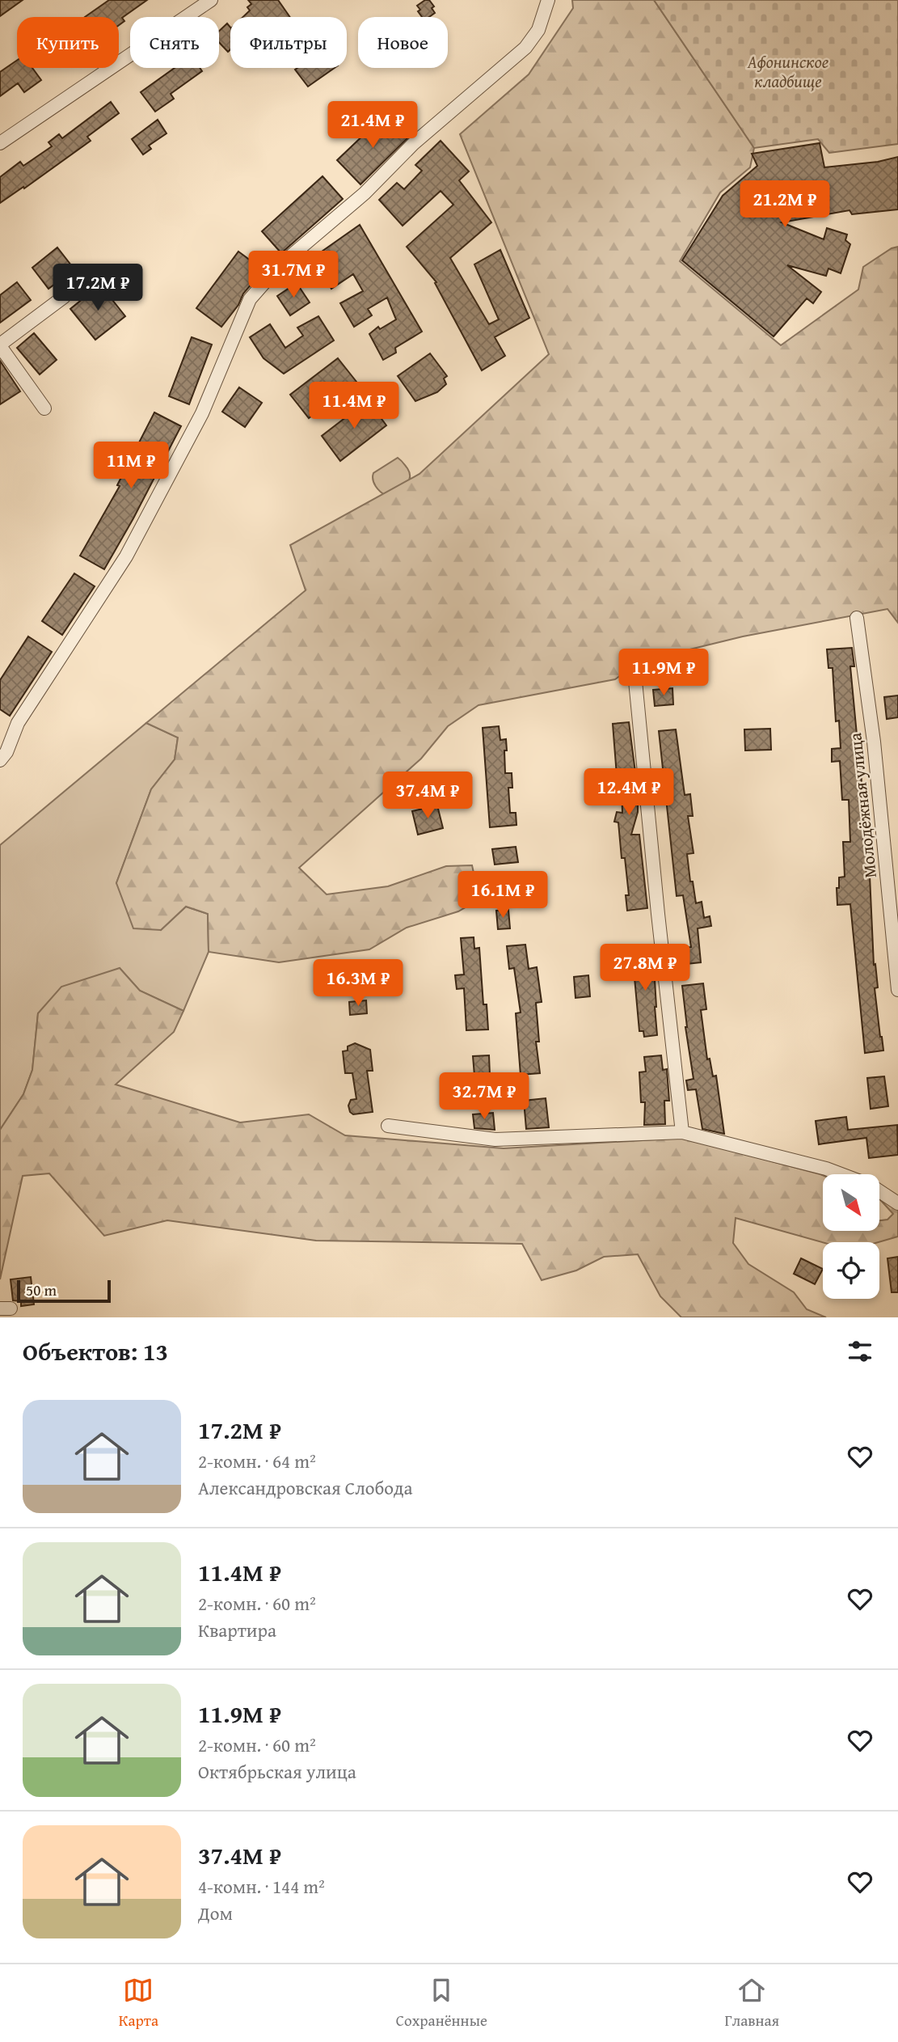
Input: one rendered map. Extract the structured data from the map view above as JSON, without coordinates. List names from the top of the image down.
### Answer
{
  "streets": {
    "street": ["Молодёжная улица"]
  },
  "parks": ["Афонинское кладбище"],
  "scale_bar": "50 m",
  "north": "bottom right",
  "page": {
    "chip": [
      "Купить",
      "Снять",
      "Фильтры",
      "Новое"
    ],
    "price": [
      "21.4M ₽",
      "21.2M ₽",
      "31.7M ₽",
      "17.2M ₽",
      "11.4M ₽",
      "11M ₽",
      "11.9M ₽",
      "12.4M ₽",
      "37.4M ₽",
      "16.1M ₽",
      "27.8M ₽",
      "16.3M ₽",
      "32.7M ₽"
    ],
    "scale": "50 m",
    "heading": "Объектов: 13",
    "list": [
      {
        "name": "17.2M ₽",
        "note": "2-комн. · 64 m² · Александровская Слобода"
      },
      {
        "name": "11.4M ₽",
        "note": "2-комн. · 60 m² · Квартира"
      },
      {
        "name": "11.9M ₽",
        "note": "2-комн. · 60 m² · Октябрьская улица"
      },
      {
        "name": "37.4M ₽",
        "note": "4-комн. · 144 m² · Дом"
      }
    ],
    "tabs": ["Карта", "Сохранённые", "Главная"]
  }
}
